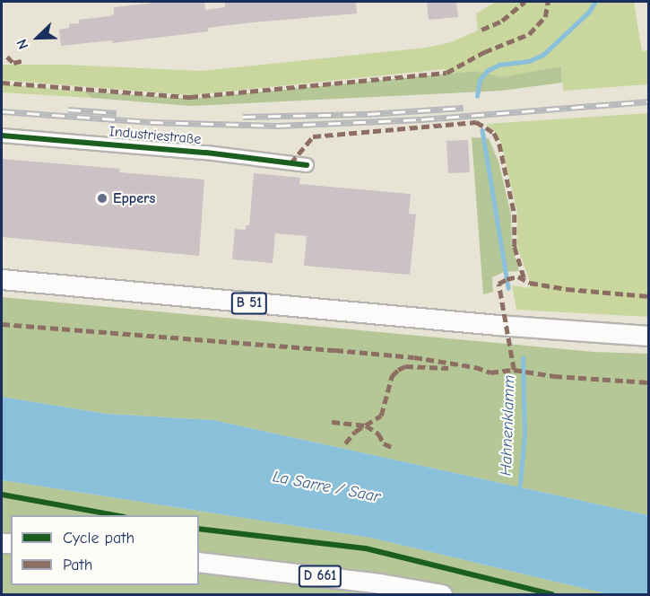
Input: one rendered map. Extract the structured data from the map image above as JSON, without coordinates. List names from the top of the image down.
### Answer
{
  "streets": {
    "main road": ["B 51", "D 661"],
    "street": ["Industriestraße"]
  },
  "water": ["Hahnenklamm", "La Sarre / Saar"],
  "places": ["Eppers"],
  "legend": ["Cycle path", "Path"],
  "north": "bottom left"
}
